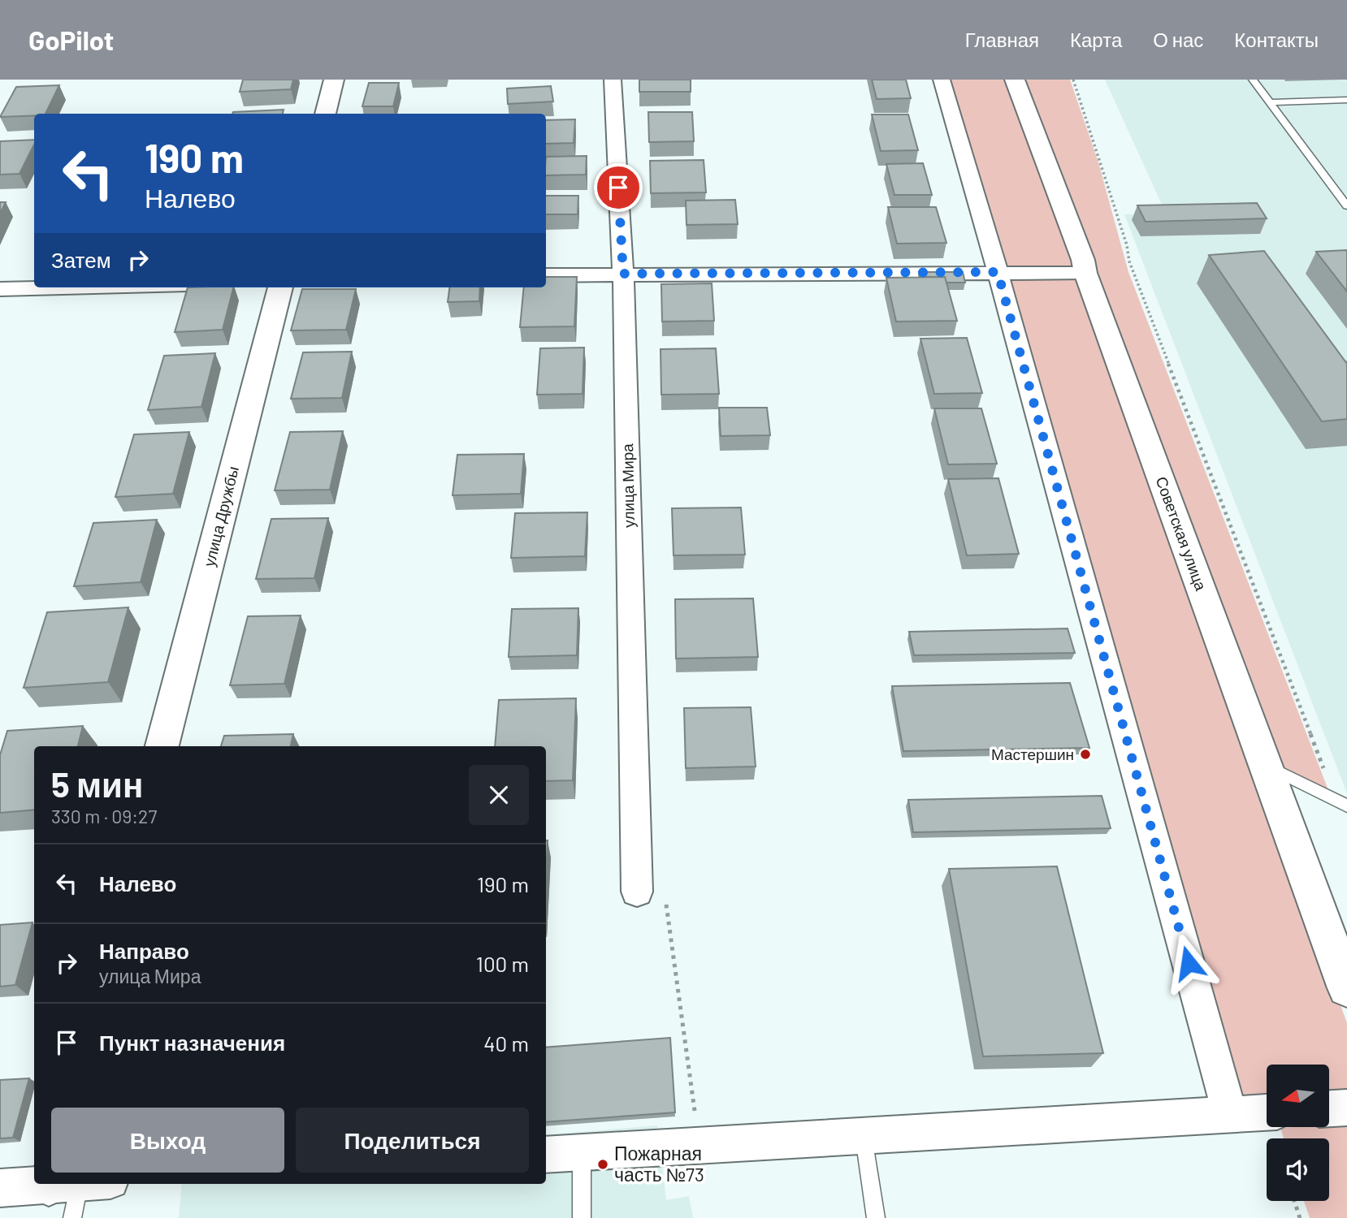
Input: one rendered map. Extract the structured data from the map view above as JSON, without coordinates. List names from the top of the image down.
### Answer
{
  "streets": {
    "main road": ["улица Дружбы", "Советская улица"],
    "street": ["улица Мира"]
  },
  "places": ["Мастершин", "Пожарная часть №73"],
  "north": "left",
  "page": {
    "header": "GoPilot",
    "nav": [
      "Главная",
      "Карта",
      "О нас",
      "Контакты"
    ],
    "turn": ["190 m", "Налево"],
    "then": "Затем",
    "heading": ["5 мин", "330 m · 09:27"],
    "list": [
      {
        "name": "Налево",
        "value": "190 m"
      },
      {
        "name": "Направо",
        "note": "улица Мира",
        "value": "100 m"
      },
      {
        "name": "Пункт назначения",
        "value": "40 m"
      }
    ],
    "buttons": ["Выход", "Поделиться"]
  }
}
